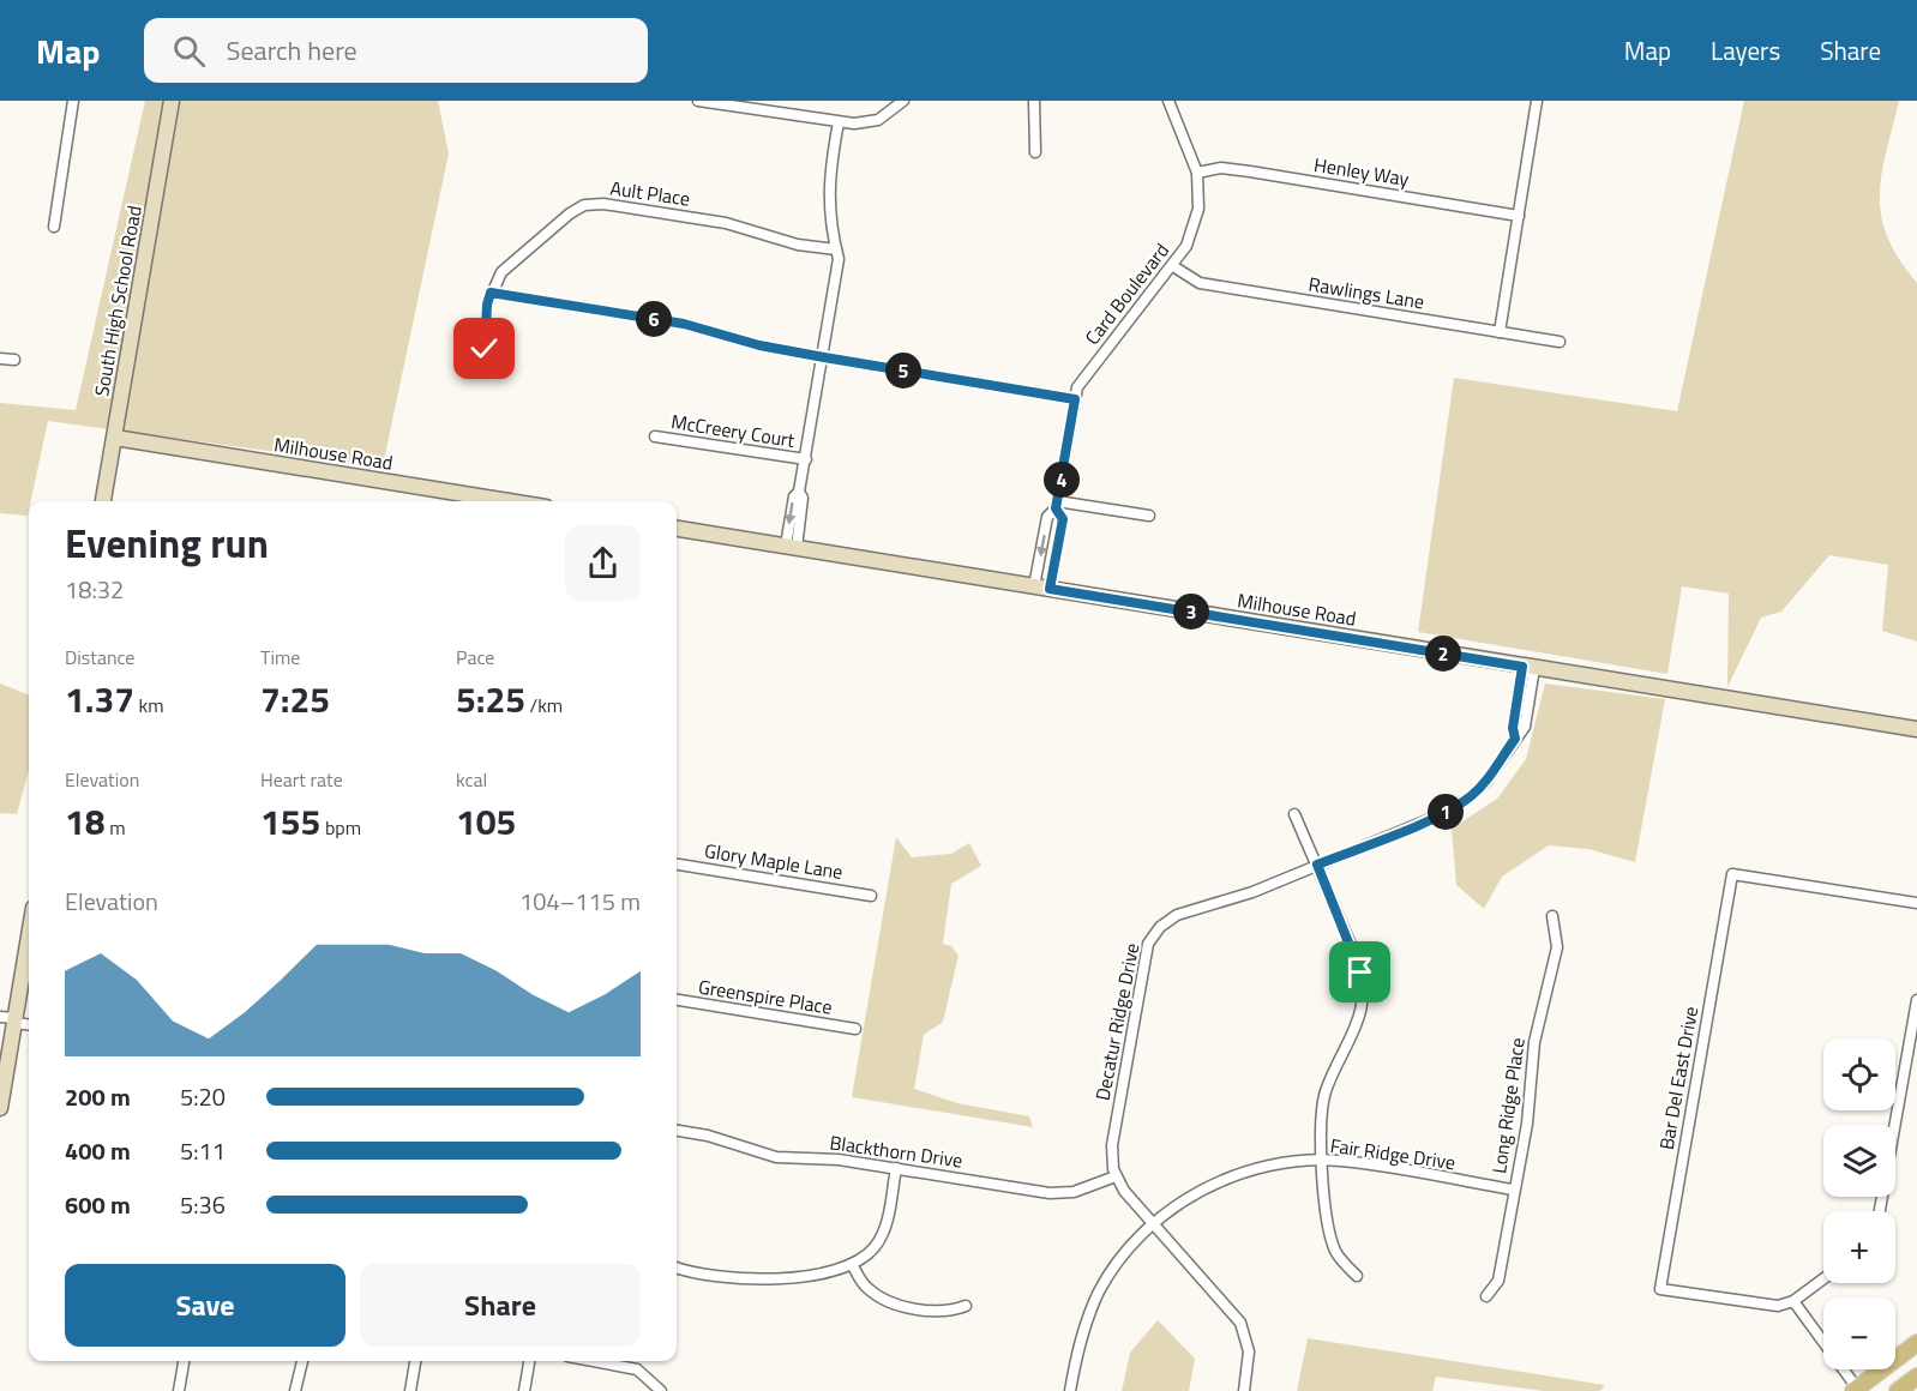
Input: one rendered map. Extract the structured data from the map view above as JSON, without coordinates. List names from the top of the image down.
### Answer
{
  "streets": {
    "street": [
      "Henley Way",
      "Ault Place",
      "Rawlings Lane",
      "Card Boulevard",
      "South High School Road",
      "McCreery Court",
      "Milhouse Road",
      "Glory Maple Lane",
      "Greenspire Place",
      "Decatur Ridge Drive",
      "Bar Del East Drive",
      "Long Ridge Place",
      "Blackthorn Drive",
      "Fair Ridge Drive"
    ]
  },
  "crossings": [
    ["Henley Way", "Card Boulevard"],
    ["Rawlings Lane", "Card Boulevard"],
    ["Card Boulevard", "Milhouse Road"],
    ["South High School Road", "Milhouse Road"],
    ["Milhouse Road", "Decatur Ridge Drive"],
    ["Decatur Ridge Drive", "Blackthorn Drive"],
    ["Long Ridge Place", "Fair Ridge Drive"]
  ],
  "page": {
    "header": "Map",
    "search": "Search here",
    "nav": ["Map", "Layers", "Share"],
    "pins": [
      "6",
      "5",
      "4",
      "3",
      "2",
      "1"
    ],
    "heading": ["Evening run", "18:32"],
    "stats": [
      ["Distance", "1.37 km"],
      ["Time", "7:25"],
      ["Pace", "5:25 /km"],
      ["Elevation", "18 m"],
      ["Heart rate", "155 bpm"],
      ["kcal", "105"]
    ],
    "chart": ["Elevation", "104–115 m"],
    "map_buttons": ["+", "−"],
    "list": [
      {
        "name": "200 m",
        "note": "5:20"
      },
      {
        "name": "400 m",
        "note": "5:11"
      },
      {
        "name": "600 m",
        "note": "5:36"
      }
    ],
    "buttons": ["Save", "Share"]
  }
}
